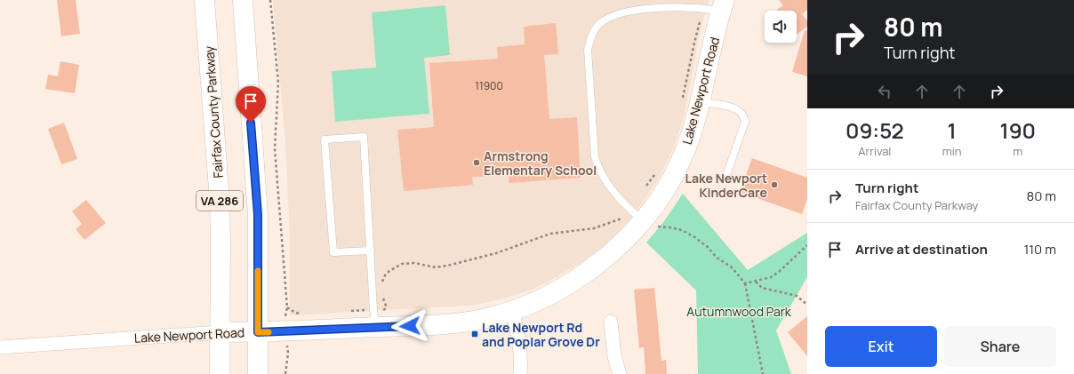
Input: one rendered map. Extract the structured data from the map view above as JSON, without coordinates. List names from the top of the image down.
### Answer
{
  "streets": {
    "main road": ["Lake Newport Road", "Fairfax County Parkway", "VA 286"]
  },
  "crossings": [
    ["Lake Newport Road", "Fairfax County Parkway"],
    ["Lake Newport Road", "VA 286"]
  ],
  "parks": ["Autumnwood Park"],
  "places": {
    "other": ["Armstrong Elementary School", "Lake Newport KinderCare"],
    "transit": ["Lake Newport Rd and Poplar Grove Dr"]
  },
  "house_numbers": ["11900"],
  "page": {
    "turn": ["80 m", "Turn right"],
    "eta": [
      "09:52",
      "Arrival",
      "1",
      "min",
      "190",
      "m"
    ],
    "list": [
      {
        "name": "Turn right",
        "note": "Fairfax County Parkway",
        "value": "80 m"
      },
      {
        "name": "Arrive at destination",
        "value": "110 m"
      }
    ],
    "buttons": ["Exit", "Share"]
  }
}
